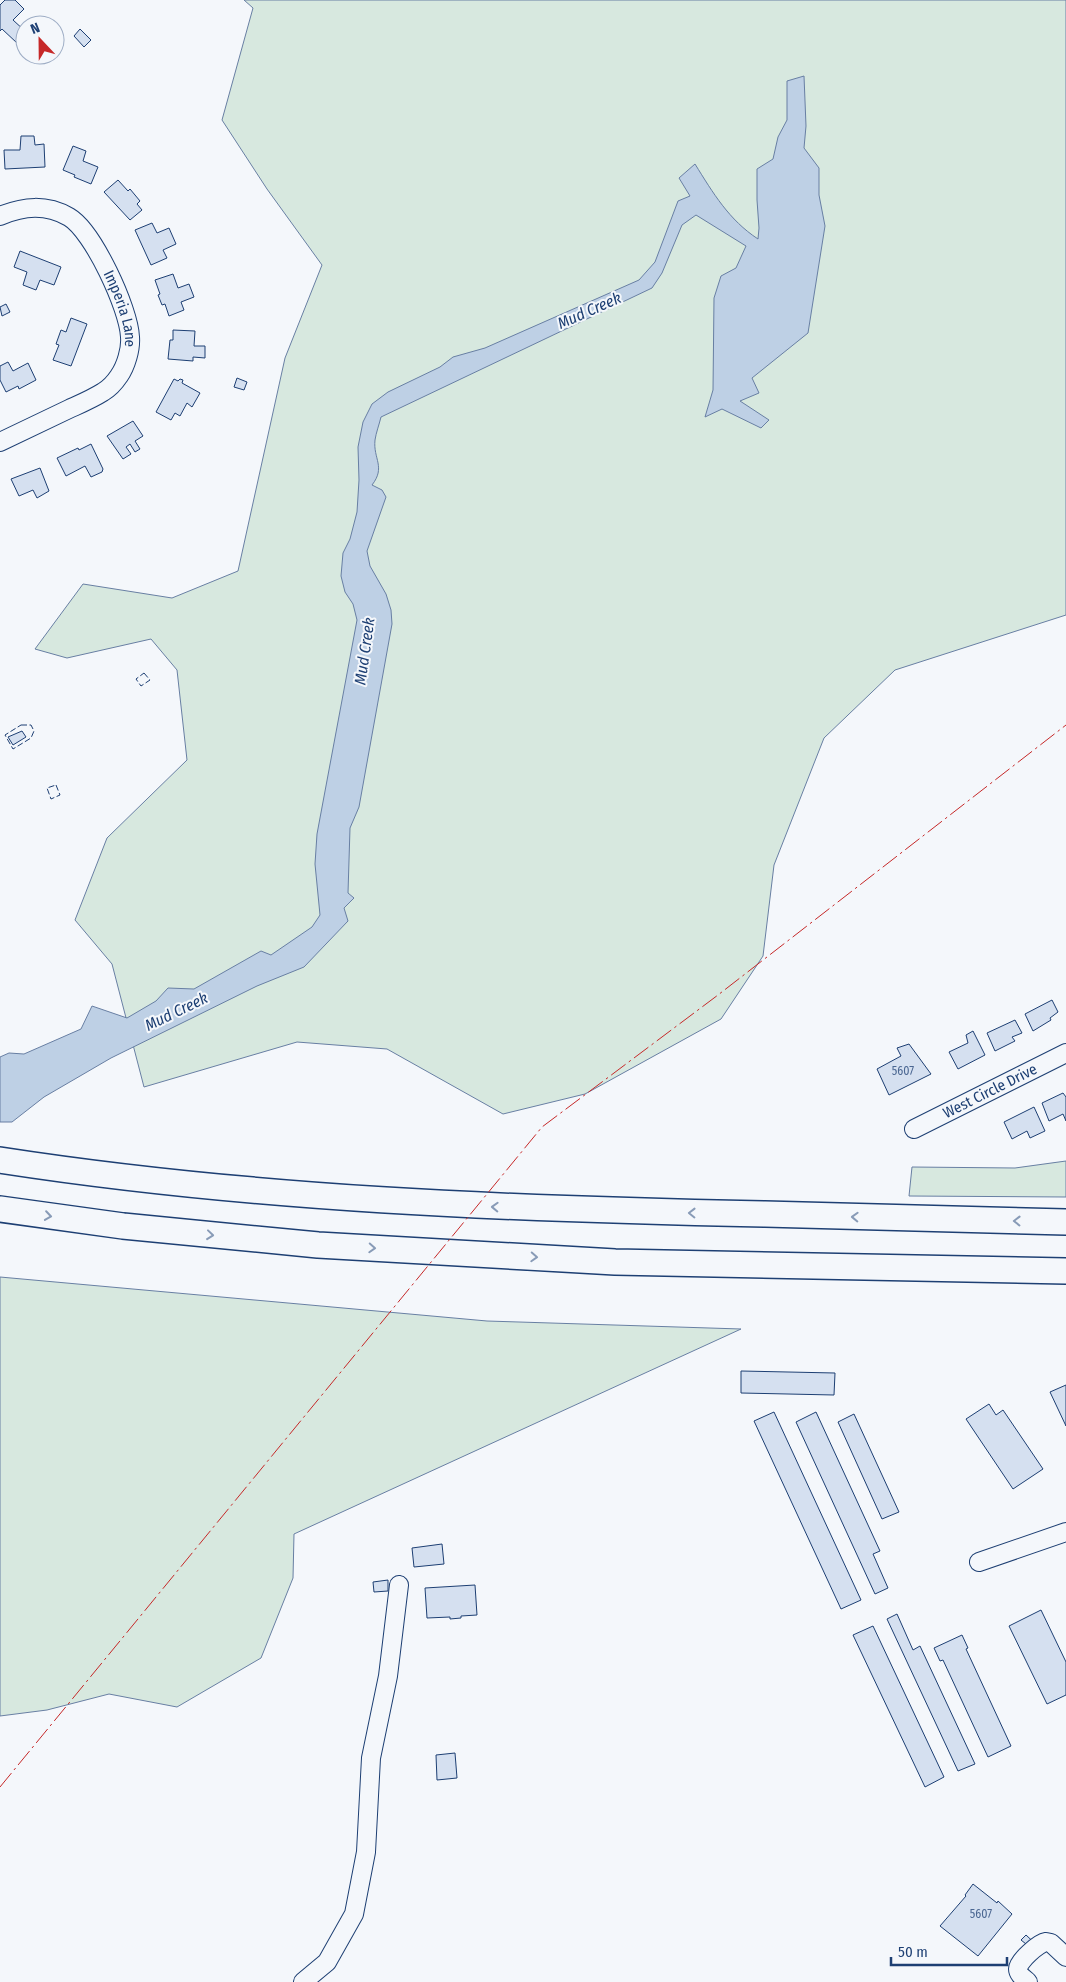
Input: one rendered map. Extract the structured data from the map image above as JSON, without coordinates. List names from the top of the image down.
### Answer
{
  "streets": {
    "street": ["Imperia Lane", "West Circle Drive"]
  },
  "water": ["Mud Creek"],
  "house_numbers": ["5607", "5607"],
  "scale_bar": "50 m",
  "north": "top"
}
